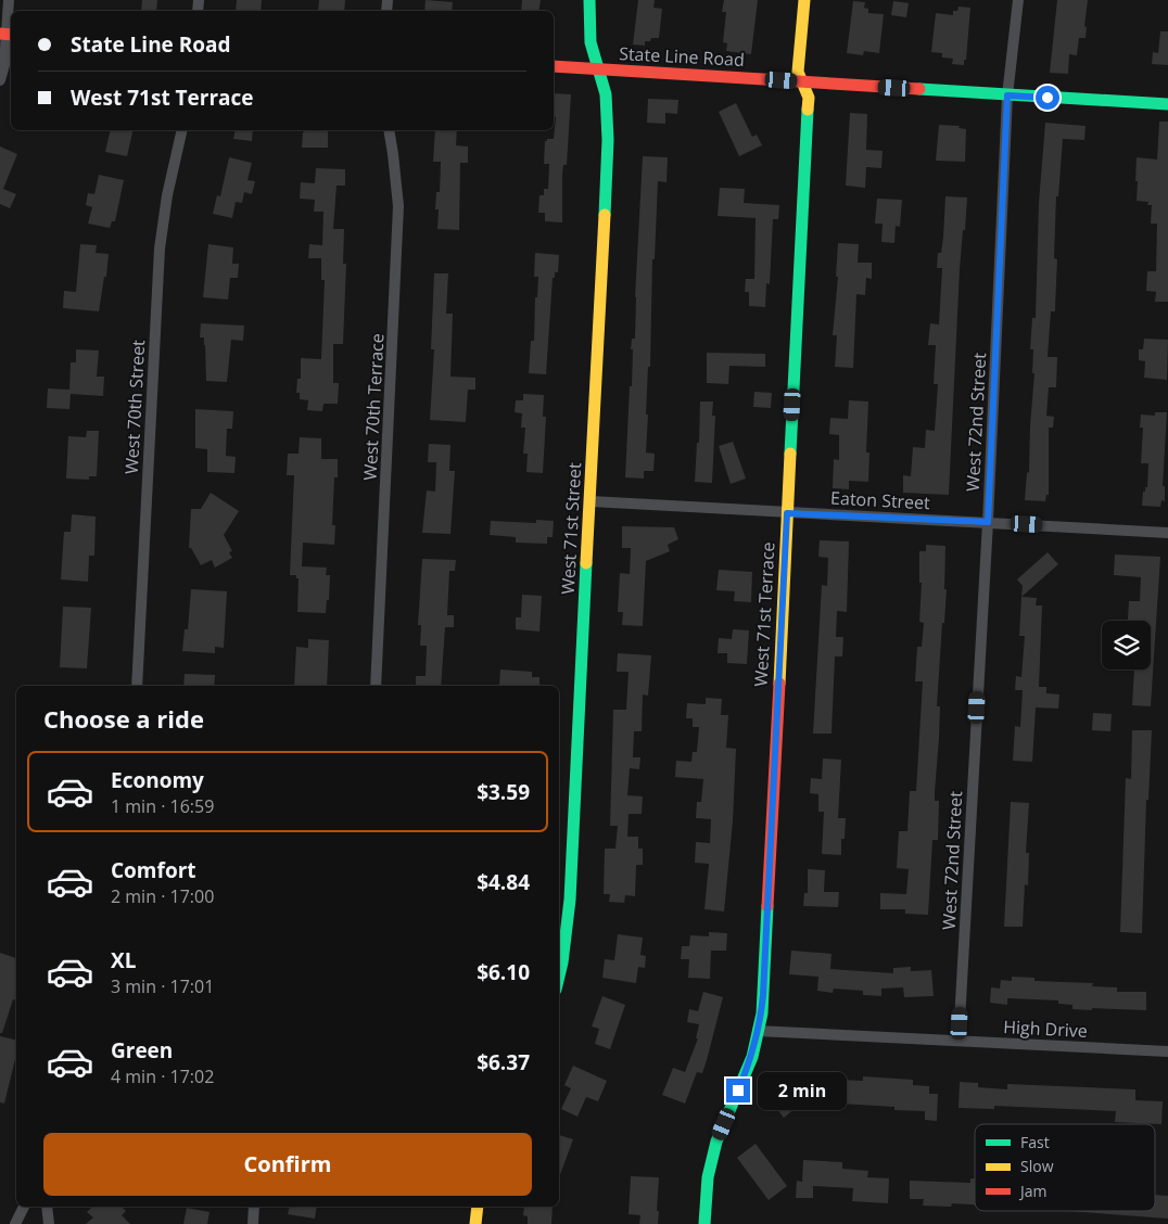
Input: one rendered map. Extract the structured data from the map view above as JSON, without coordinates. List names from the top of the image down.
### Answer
{
  "streets": {
    "street": [
      "State Line Road",
      "West 70th Street",
      "West 70th Terrace",
      "West 72nd Street",
      "Eaton Street",
      "West 71st Street",
      "West 71st Terrace",
      "High Drive"
    ]
  },
  "crossings": [
    ["State Line Road", "West 72nd Street"],
    ["State Line Road", "West 71st Street"],
    ["State Line Road", "West 71st Terrace"],
    ["West 72nd Street", "Eaton Street"],
    ["West 72nd Street", "High Drive"],
    ["Eaton Street", "West 71st Street"],
    ["Eaton Street", "West 71st Terrace"],
    ["West 71st Terrace", "High Drive"]
  ],
  "legend": ["Fast", "Slow", "Jam"],
  "page": {
    "banner": ["State Line Road", "West 71st Terrace"],
    "heading": "Choose a ride",
    "list": [
      {
        "name": "Economy",
        "note": "1 min · 16:59",
        "value": "$3.59"
      },
      {
        "name": "Comfort",
        "note": "2 min · 17:00",
        "value": "$4.84"
      },
      {
        "name": "XL",
        "note": "3 min · 17:01",
        "value": "$6.10"
      },
      {
        "name": "Green",
        "note": "4 min · 17:02",
        "value": "$6.37"
      }
    ],
    "bubble": "2 min",
    "buttons": "Confirm"
  }
}
